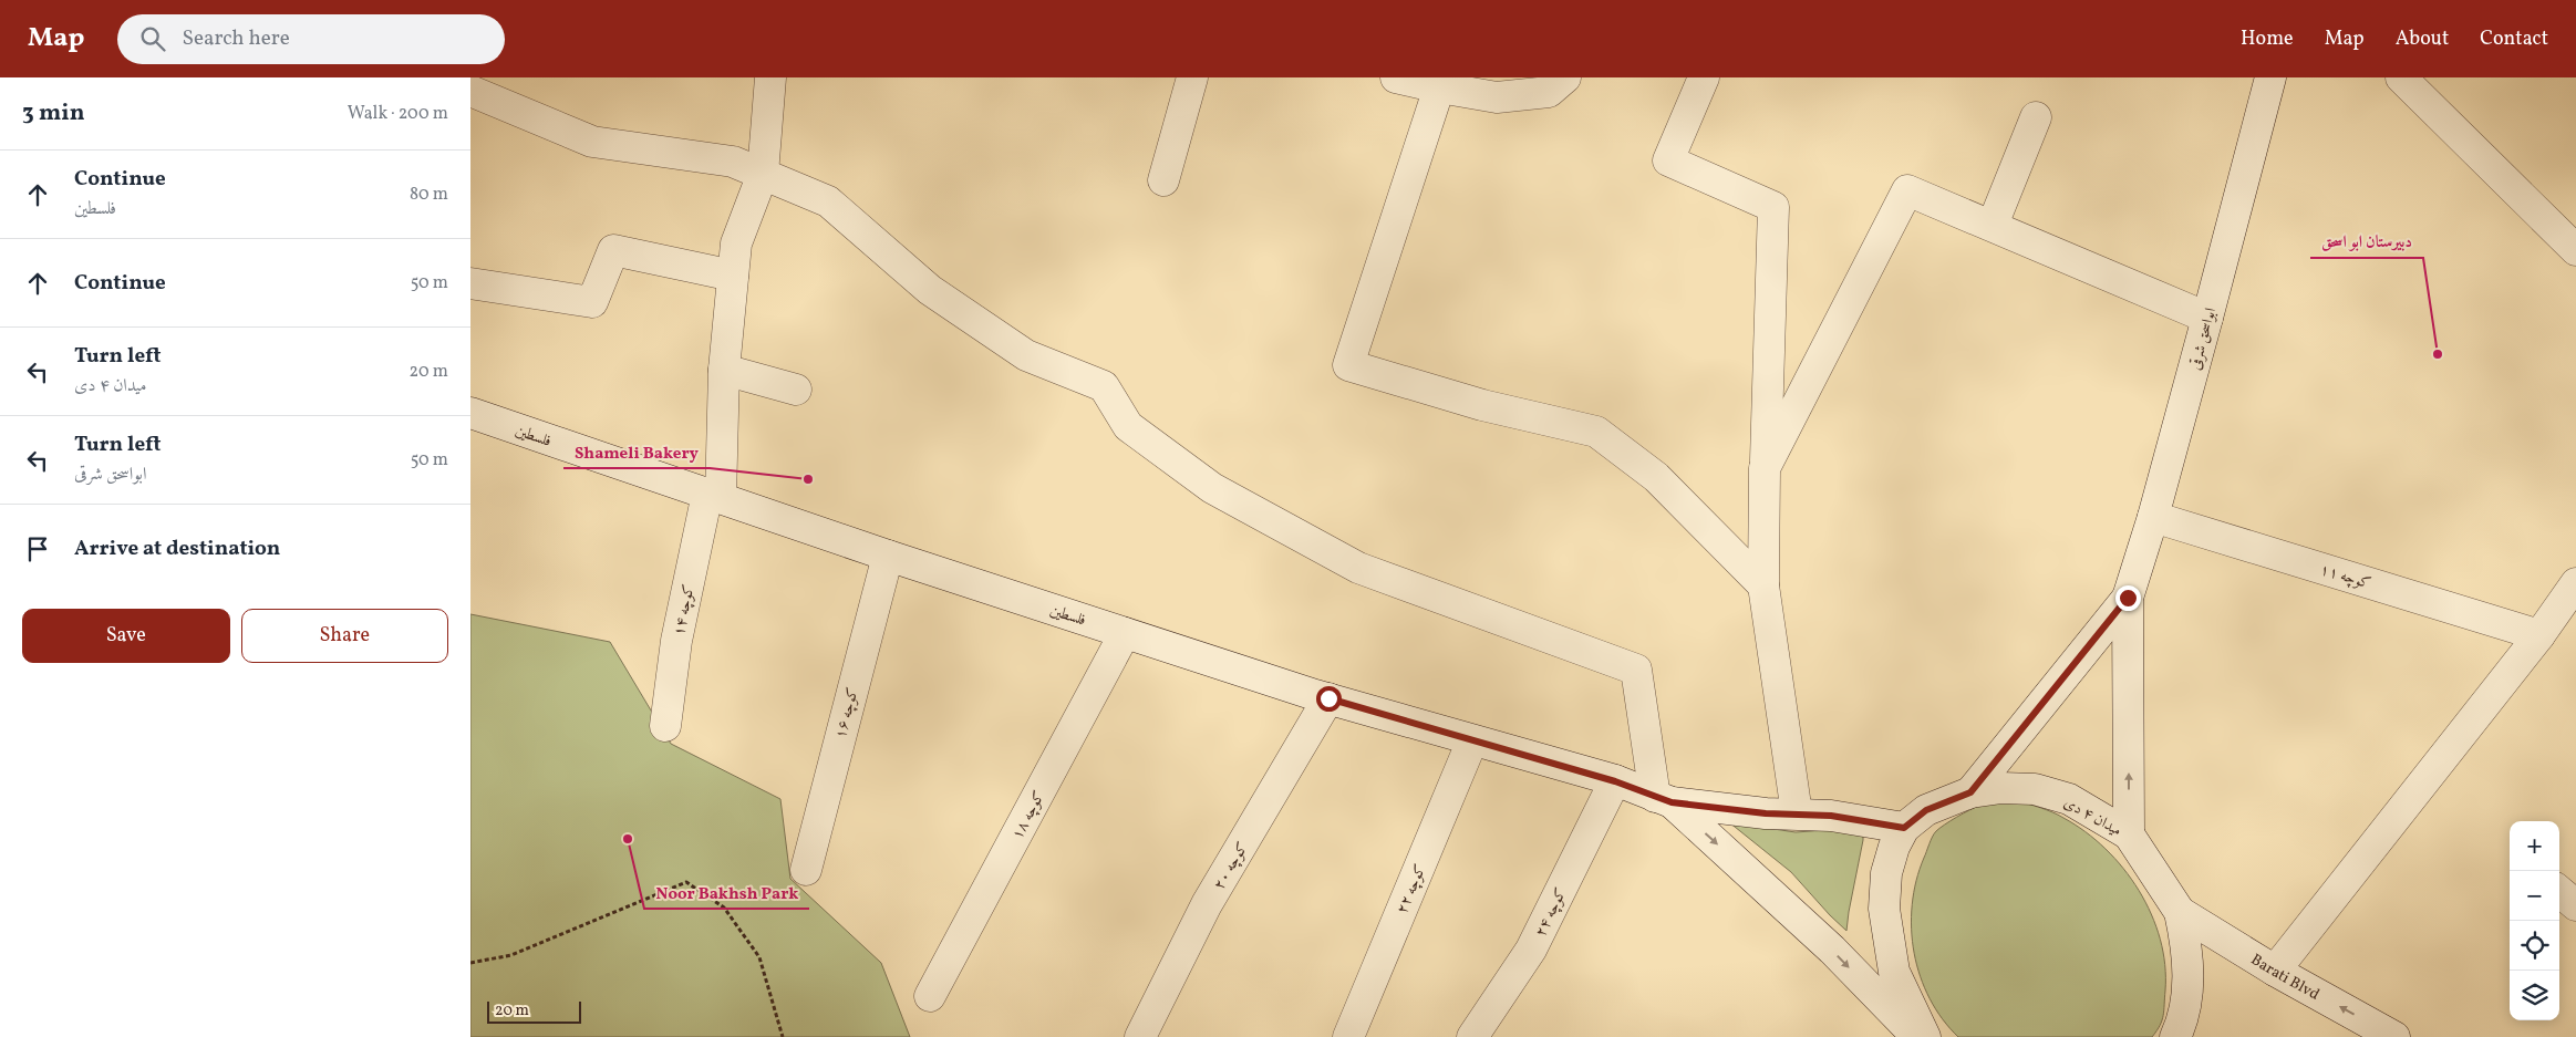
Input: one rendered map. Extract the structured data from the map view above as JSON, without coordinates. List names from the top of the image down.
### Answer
{
  "streets": {
    "street": [
      "ابواسحق شرقی",
      "فلسطین",
      "کوچه ۱۱",
      "کوچه ۱۴",
      "کوچه ۱۶",
      "کوچه ۱۸",
      "میدان ۴ دی",
      "کوچه ۲۰",
      "کوچه ۲۲",
      "کوچه ۲۴",
      "Barati Blvd"
    ]
  },
  "crossings": [
    ["ابواسحق شرقی", "کوچه ۱۱"],
    ["ابواسحق شرقی", "میدان ۴ دی"],
    ["فلسطین", "کوچه ۱۴"],
    ["فلسطین", "کوچه ۱۶"],
    ["فلسطین", "کوچه ۱۸"],
    ["فلسطین", "کوچه ۲۰"],
    ["فلسطین", "کوچه ۲۲"],
    ["فلسطین", "کوچه ۲۴"],
    ["میدان ۴ دی", "Barati Blvd"]
  ],
  "one_way": ["Barati Blvd"],
  "places": ["دبیرستان ابو اسحق", "Shameli Bakery", "Noor Bakhsh Park"],
  "scale_bar": "20 m",
  "page": {
    "header": "Map",
    "search": "Search here",
    "nav": [
      "Home",
      "Map",
      "About",
      "Contact"
    ],
    "heading": ["3 min", "Walk · 200 m"],
    "list": [
      ["Continue", "فلسطین", "80 m"],
      ["Continue", "50 m"],
      ["Turn left", "میدان ۴ دی", "20 m"],
      ["Turn left", "ابواسحق شرقی", "50 m"],
      "Arrive at destination"
    ],
    "buttons": ["Save", "Share"],
    "map_buttons": ["+", "−"],
    "scale": "20 m"
  }
}
